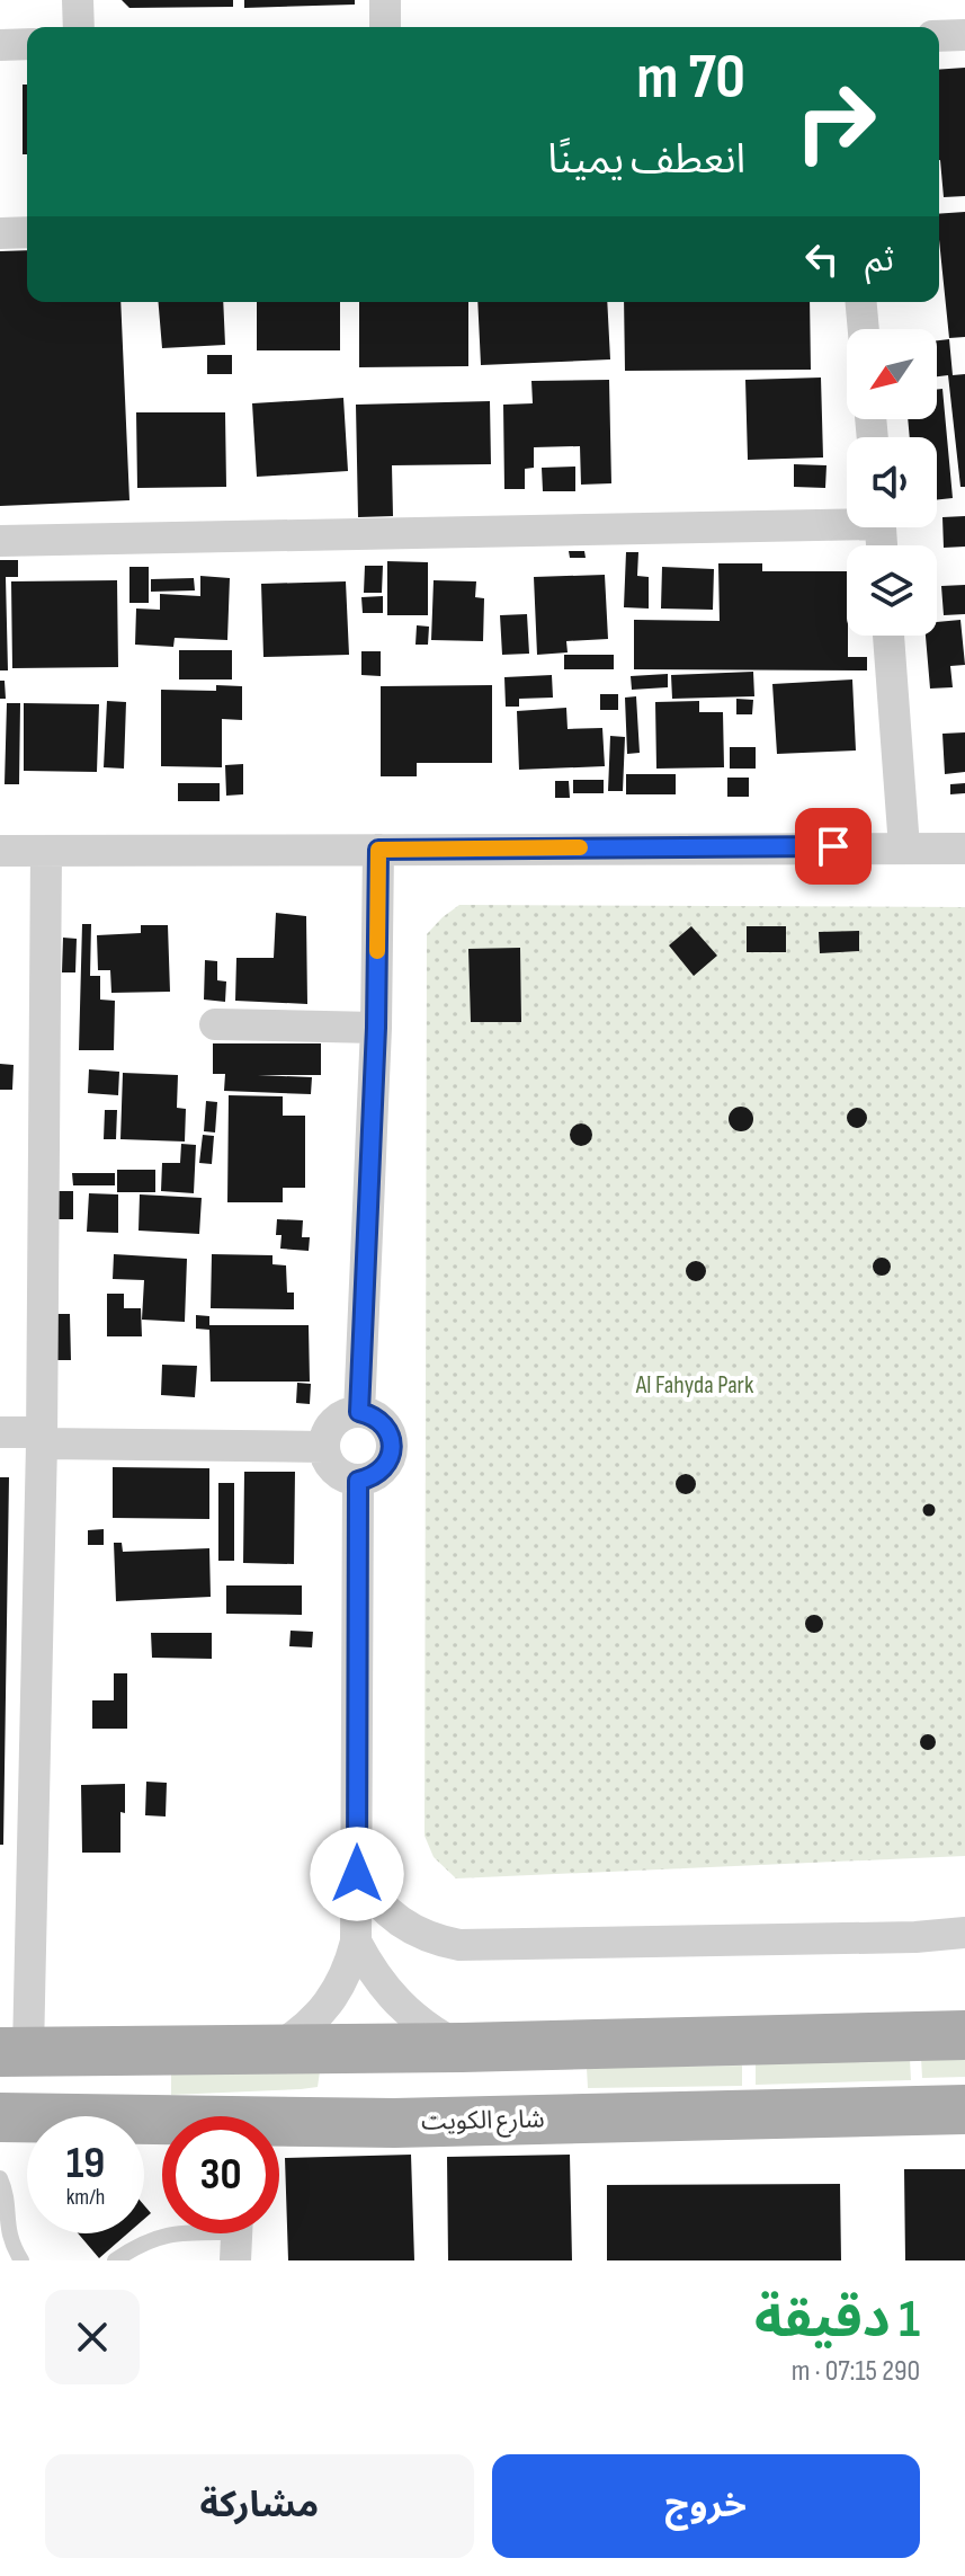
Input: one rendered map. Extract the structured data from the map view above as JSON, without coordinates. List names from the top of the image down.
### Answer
{
  "streets": {
    "main road": ["شارع الكويت"]
  },
  "parks": ["Al Fahyda Park"],
  "north": "bottom left",
  "page": {
    "turn": ["70 m", "انعطف يمينًا"],
    "then": "ثم",
    "speed": "19 km/h",
    "limit": "30",
    "heading": ["1 دقيقة", "290 m · 07:15"],
    "buttons": ["خروج", "مشاركة"]
  }
}
